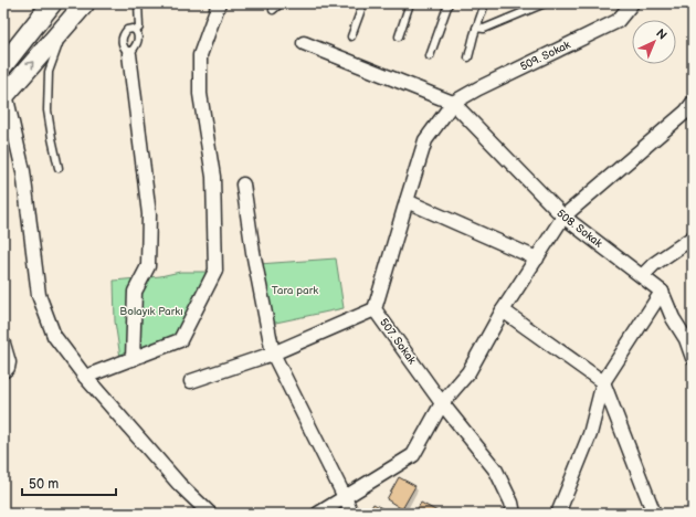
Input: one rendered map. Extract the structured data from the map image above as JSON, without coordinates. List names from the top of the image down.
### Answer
{
  "streets": {
    "street": ["509. Sokak", "508. Sokak", "507. Sokak"]
  },
  "crossings": [
    ["509. Sokak", "508. Sokak"],
    ["509. Sokak", "507. Sokak"],
    ["508. Sokak", "507. Sokak"]
  ],
  "parks": ["Tara park", "Bolayık Parkı"],
  "scale_bar": "50 m",
  "north": "top right"
}
